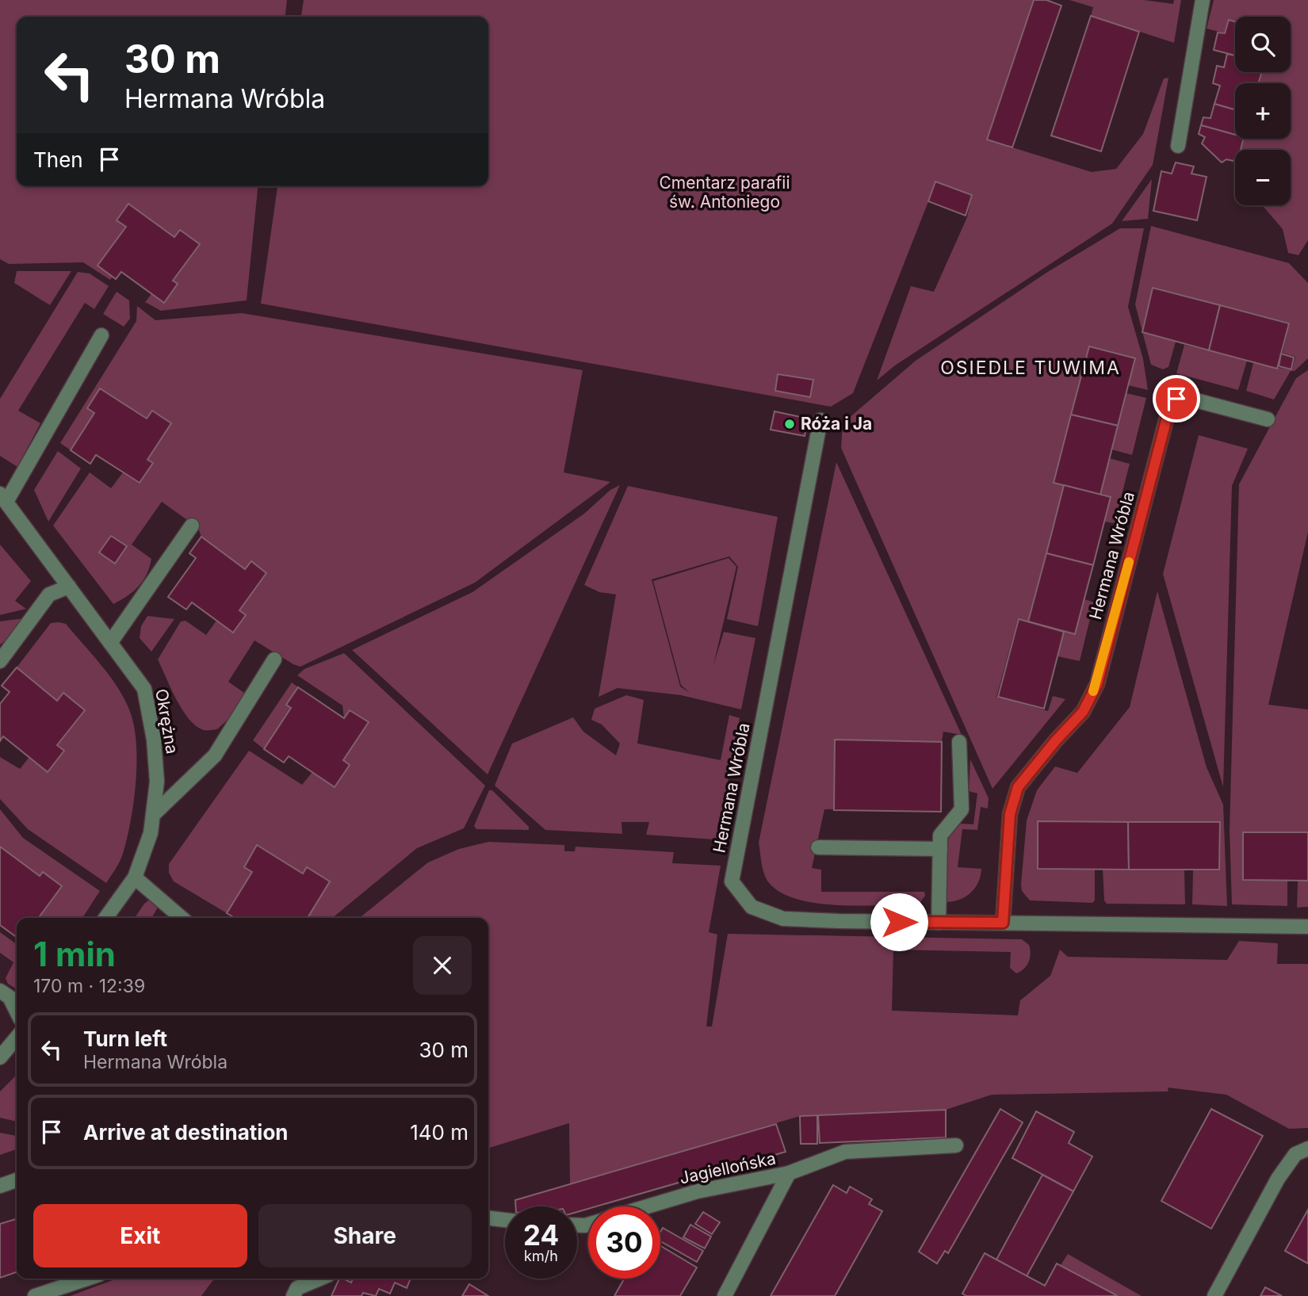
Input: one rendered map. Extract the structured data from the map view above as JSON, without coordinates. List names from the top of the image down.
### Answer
{
  "streets": {
    "street": ["Hermana Wróbla", "Okrężna", "Jagiellońska"]
  },
  "districts": ["OSIEDLE TUWIMA"],
  "parks": ["Cmentarz parafii św. Antoniego"],
  "places": ["Róża i Ja"],
  "page": {
    "map_buttons": ["+", "−"],
    "turn": ["30 m", "Hermana Wróbla"],
    "then": "Then",
    "heading": ["1 min", "170 m · 12:39"],
    "list": [
      {
        "name": "Turn left",
        "note": "Hermana Wróbla",
        "value": "30 m"
      },
      {
        "name": "Arrive at destination",
        "value": "140 m"
      }
    ],
    "buttons": ["Exit", "Share"],
    "speed": "24 km/h",
    "limit": "30"
  }
}
